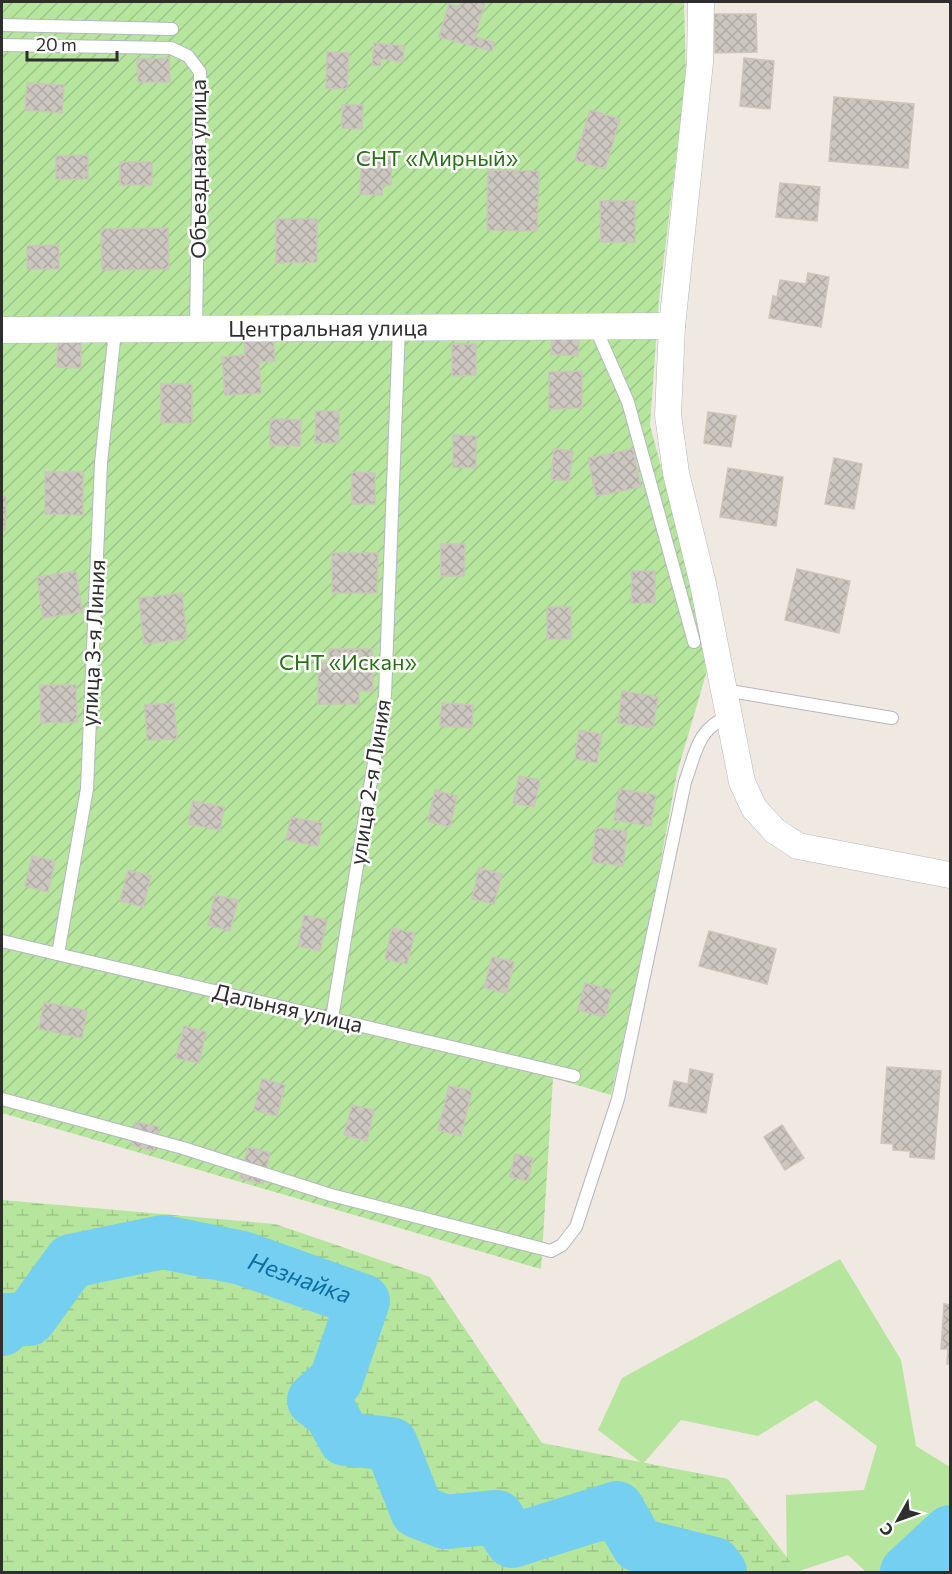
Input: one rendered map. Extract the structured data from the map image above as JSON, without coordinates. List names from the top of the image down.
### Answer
{
  "streets": {
    "street": ["Центральная улица"],
    "lane": [
      "Объездная улица",
      "улица 3-я Линия",
      "улица 2-я Линия",
      "Дальняя улица"
    ]
  },
  "crossings": [
    ["Объездная улица", "Центральная улица"],
    ["Центральная улица", "улица 3-я Линия"],
    ["Центральная улица", "улица 2-я Линия"],
    ["улица 3-я Линия", "Дальняя улица"],
    ["улица 2-я Линия", "Дальняя улица"]
  ],
  "water": ["Незнайка"],
  "parks": ["СНТ «Мирный»", "СНТ «Искан»"],
  "scale_bar": "20 m",
  "north": "bottom left"
}
